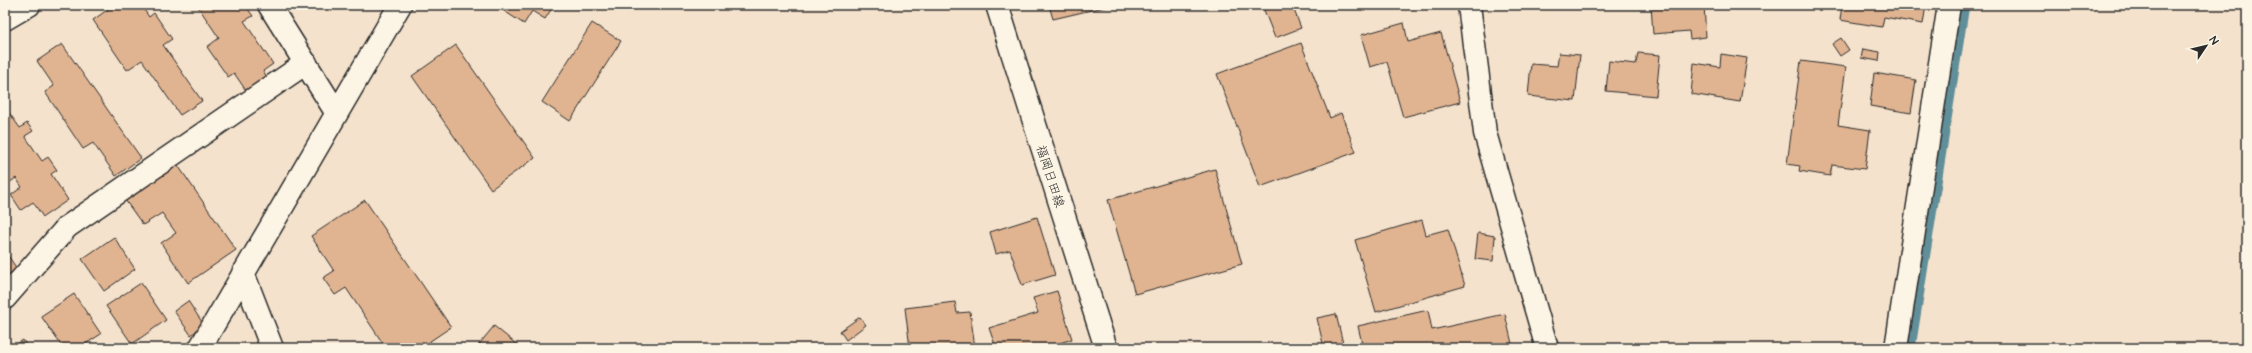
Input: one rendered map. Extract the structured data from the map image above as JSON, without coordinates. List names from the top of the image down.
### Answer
{
  "streets": {
    "street": ["福岡日田線"]
  },
  "north": "top right"
}
